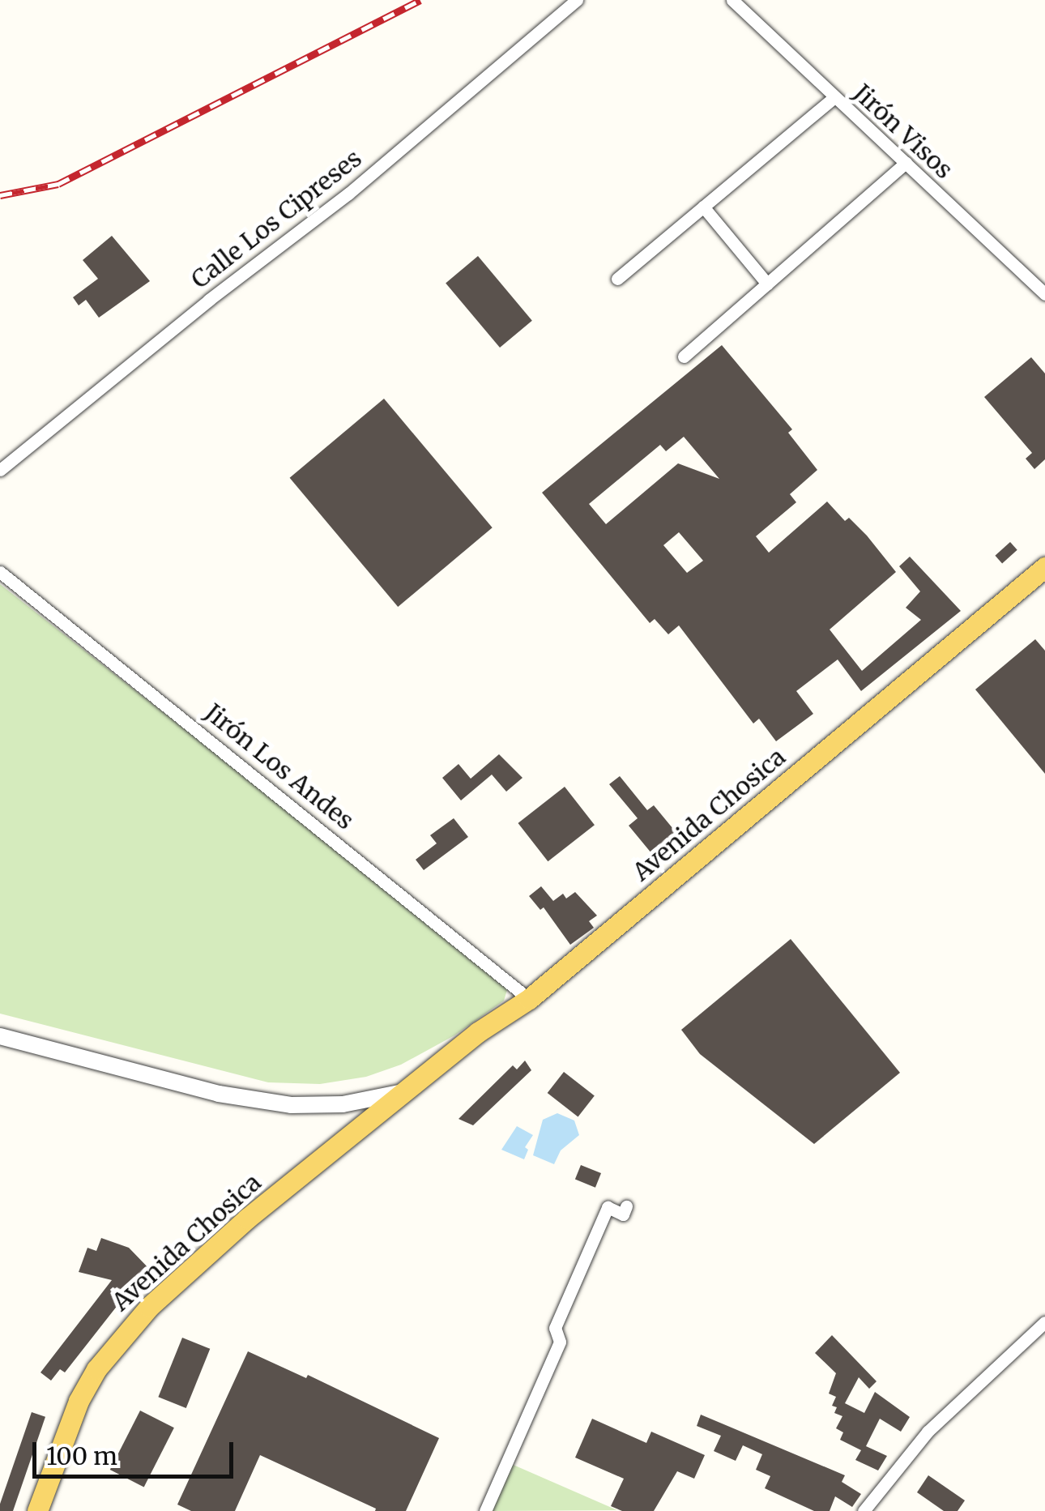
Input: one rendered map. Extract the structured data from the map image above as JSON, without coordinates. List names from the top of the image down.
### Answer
{
  "streets": {
    "main road": ["Avenida Chosica"],
    "street": ["Jirón Visos", "Calle Los Cipreses", "Jirón Los Andes"]
  },
  "crossings": [
    ["Jirón Los Andes", "Avenida Chosica"]
  ],
  "scale_bar": "100 m"
}
